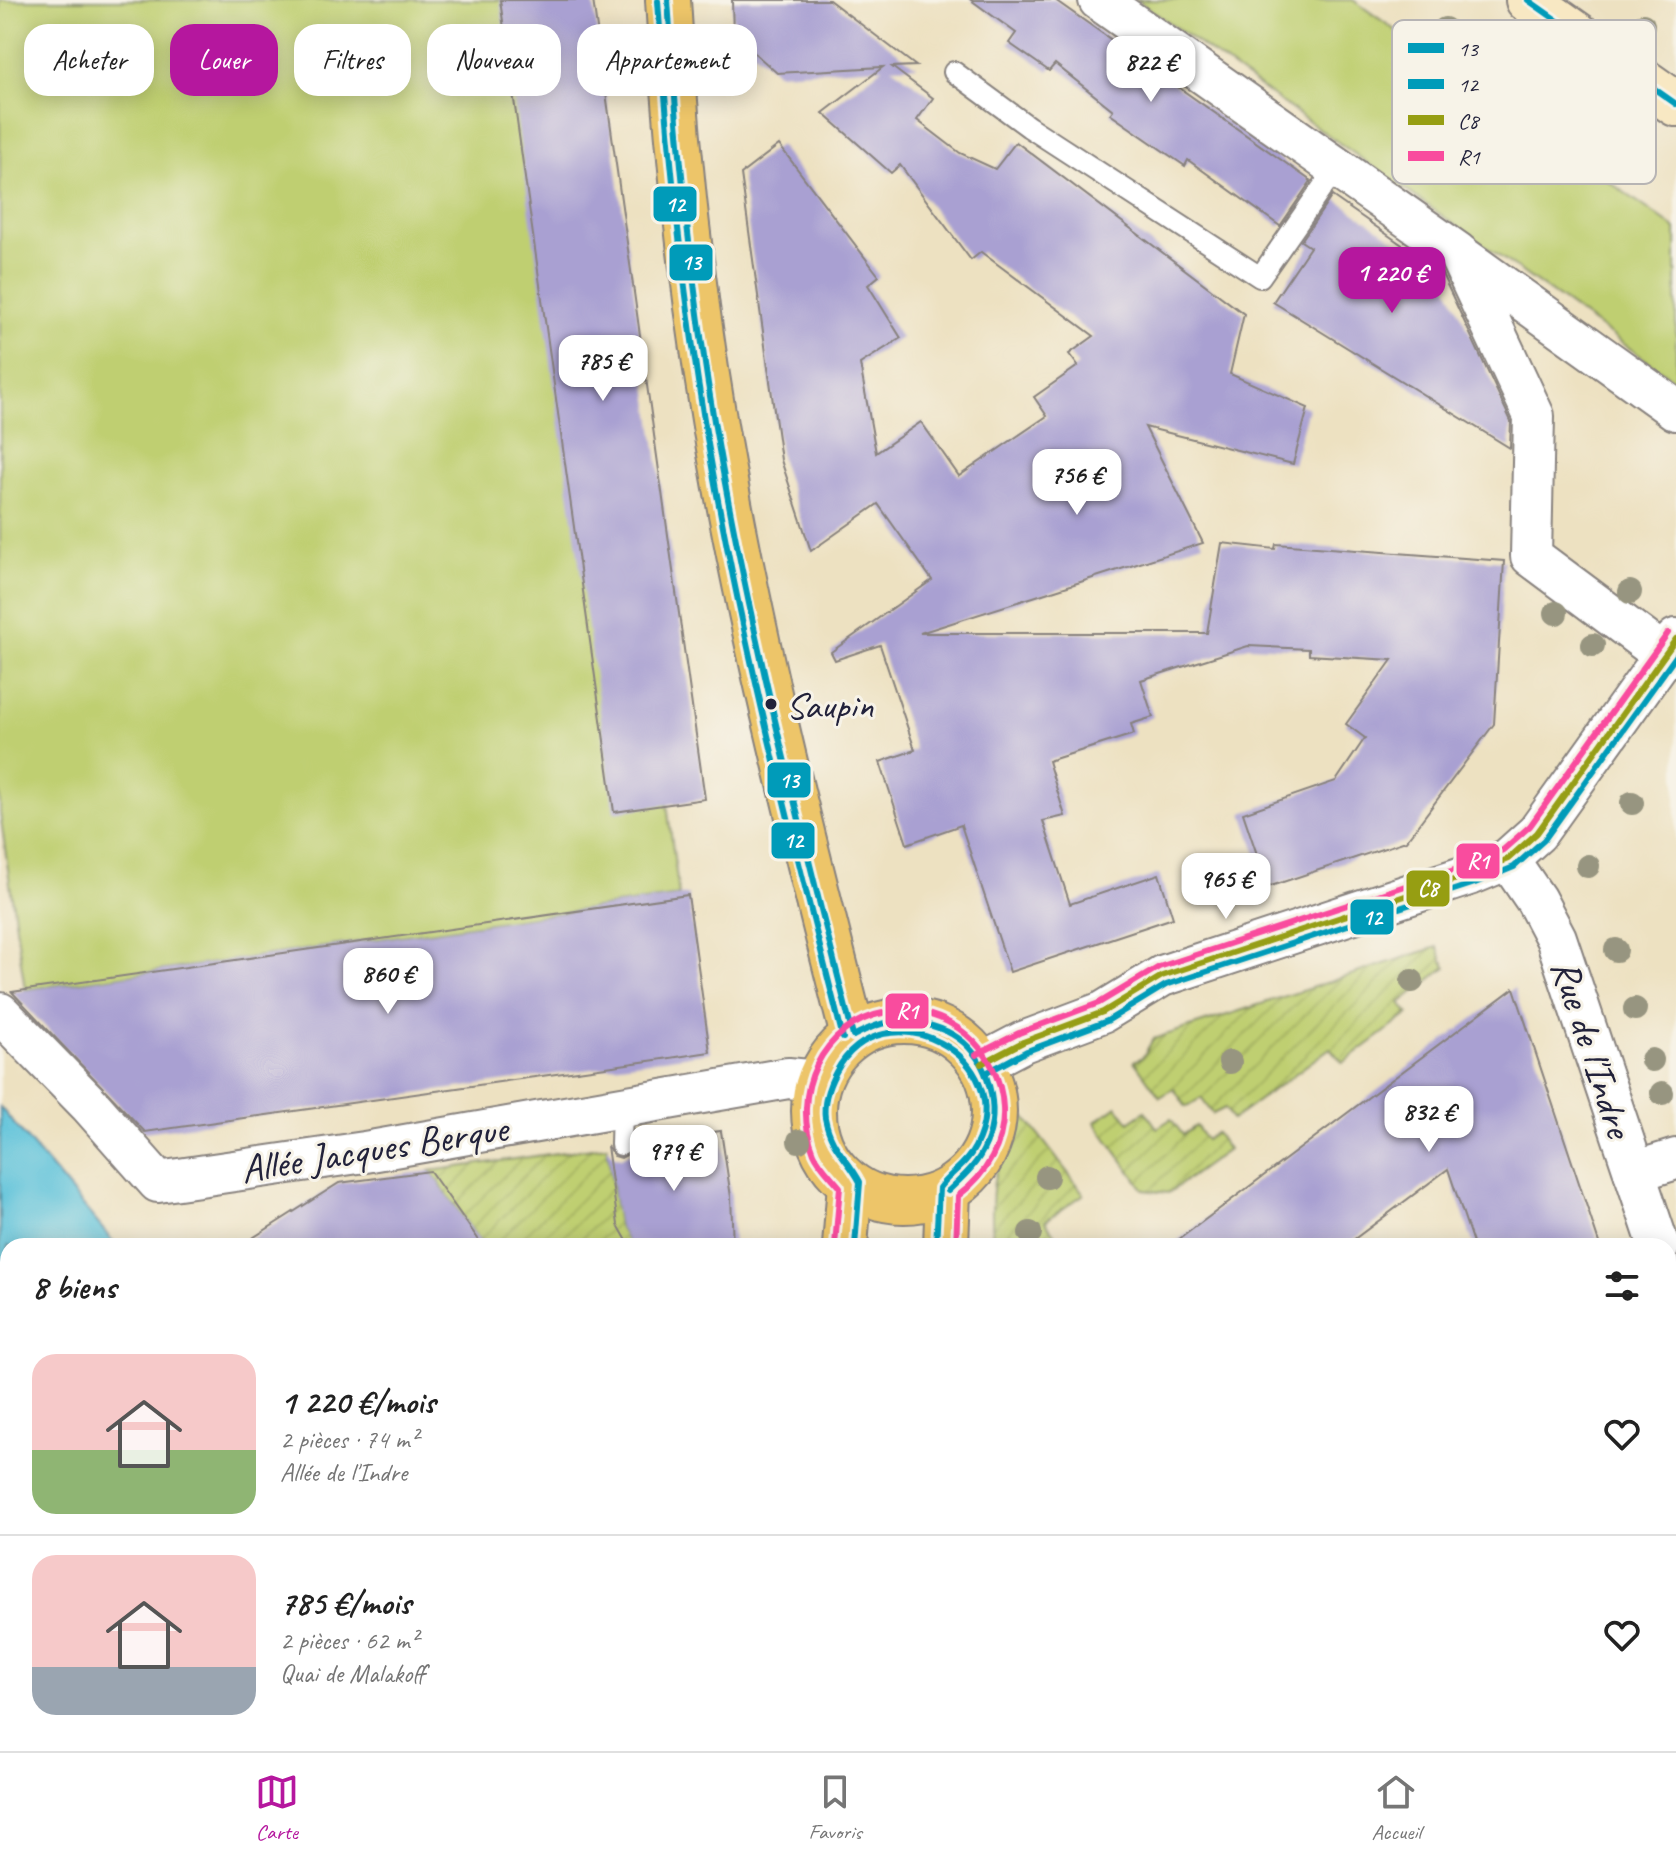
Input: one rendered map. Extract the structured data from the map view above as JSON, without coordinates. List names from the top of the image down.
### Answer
{
  "streets": {
    "street": ["Rue de l'Indre", "Allée Jacques Berque"]
  },
  "places": ["Saupin"],
  "lines": [
    "transit line 13",
    "transit line 12",
    "transit line R1",
    "transit line C8"
  ],
  "legend": [
    "13",
    "12",
    "C8",
    "R1"
  ],
  "page": {
    "chip": [
      "Acheter",
      "Louer",
      "Filtres",
      "Nouveau",
      "Appartement"
    ],
    "price": [
      "822 €",
      "1 220 €",
      "785 €",
      "756 €",
      "965 €",
      "860 €",
      "832 €",
      "979 €"
    ],
    "heading": "8 biens",
    "list": [
      {
        "name": "1 220 €/mois",
        "note": "2 pièces · 74 m² · Allée de l'Indre"
      },
      {
        "name": "785 €/mois",
        "note": "2 pièces · 62 m² · Quai de Malakoff"
      }
    ],
    "tabs": ["Carte", "Favoris", "Accueil"]
  }
}
